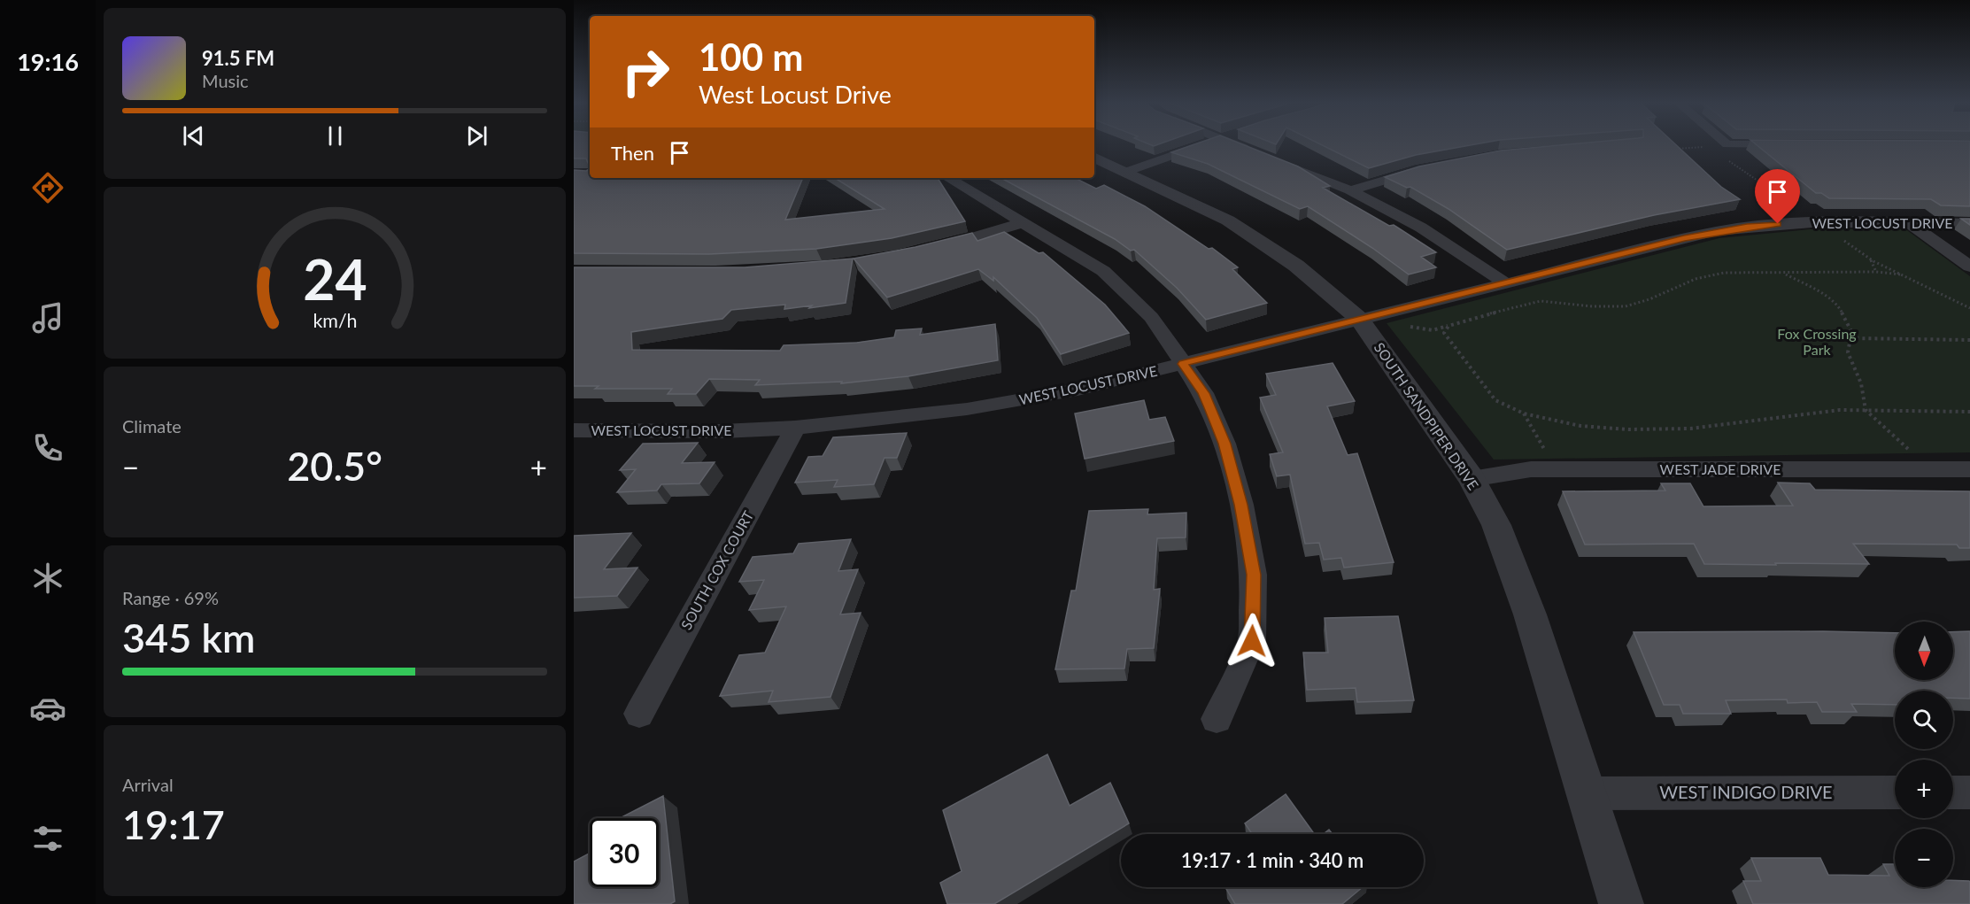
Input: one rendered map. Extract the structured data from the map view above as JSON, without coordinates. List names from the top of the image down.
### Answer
{
  "streets": {
    "street": [
      "WEST LOCUST DRIVE",
      "SOUTH SANDPIPER DRIVE",
      "WEST JADE DRIVE",
      "SOUTH COX COURT",
      "WEST INDIGO DRIVE"
    ]
  },
  "crossings": [
    ["WEST LOCUST DRIVE", "SOUTH SANDPIPER DRIVE"],
    ["WEST LOCUST DRIVE", "SOUTH COX COURT"],
    ["SOUTH SANDPIPER DRIVE", "WEST JADE DRIVE"],
    ["SOUTH SANDPIPER DRIVE", "WEST INDIGO DRIVE"]
  ],
  "parks": ["Fox Crossing Park"],
  "north": "bottom",
  "page": {
    "tabs": "19:16",
    "turn": ["100 m", "West Locust Drive"],
    "song": ["91.5 FM", "Music"],
    "then": "Then",
    "tile": [
      "Climate",
      ["Range · 69%", "345 km"],
      ["Arrival", "19:17"]
    ],
    "heat": ["−", "20.5°", "+"],
    "map_buttons": ["+", "−"],
    "limit": "30",
    "trip": "19:17 · 1 min · 340 m",
    "gauge": ["24", "km/h"]
  }
}
